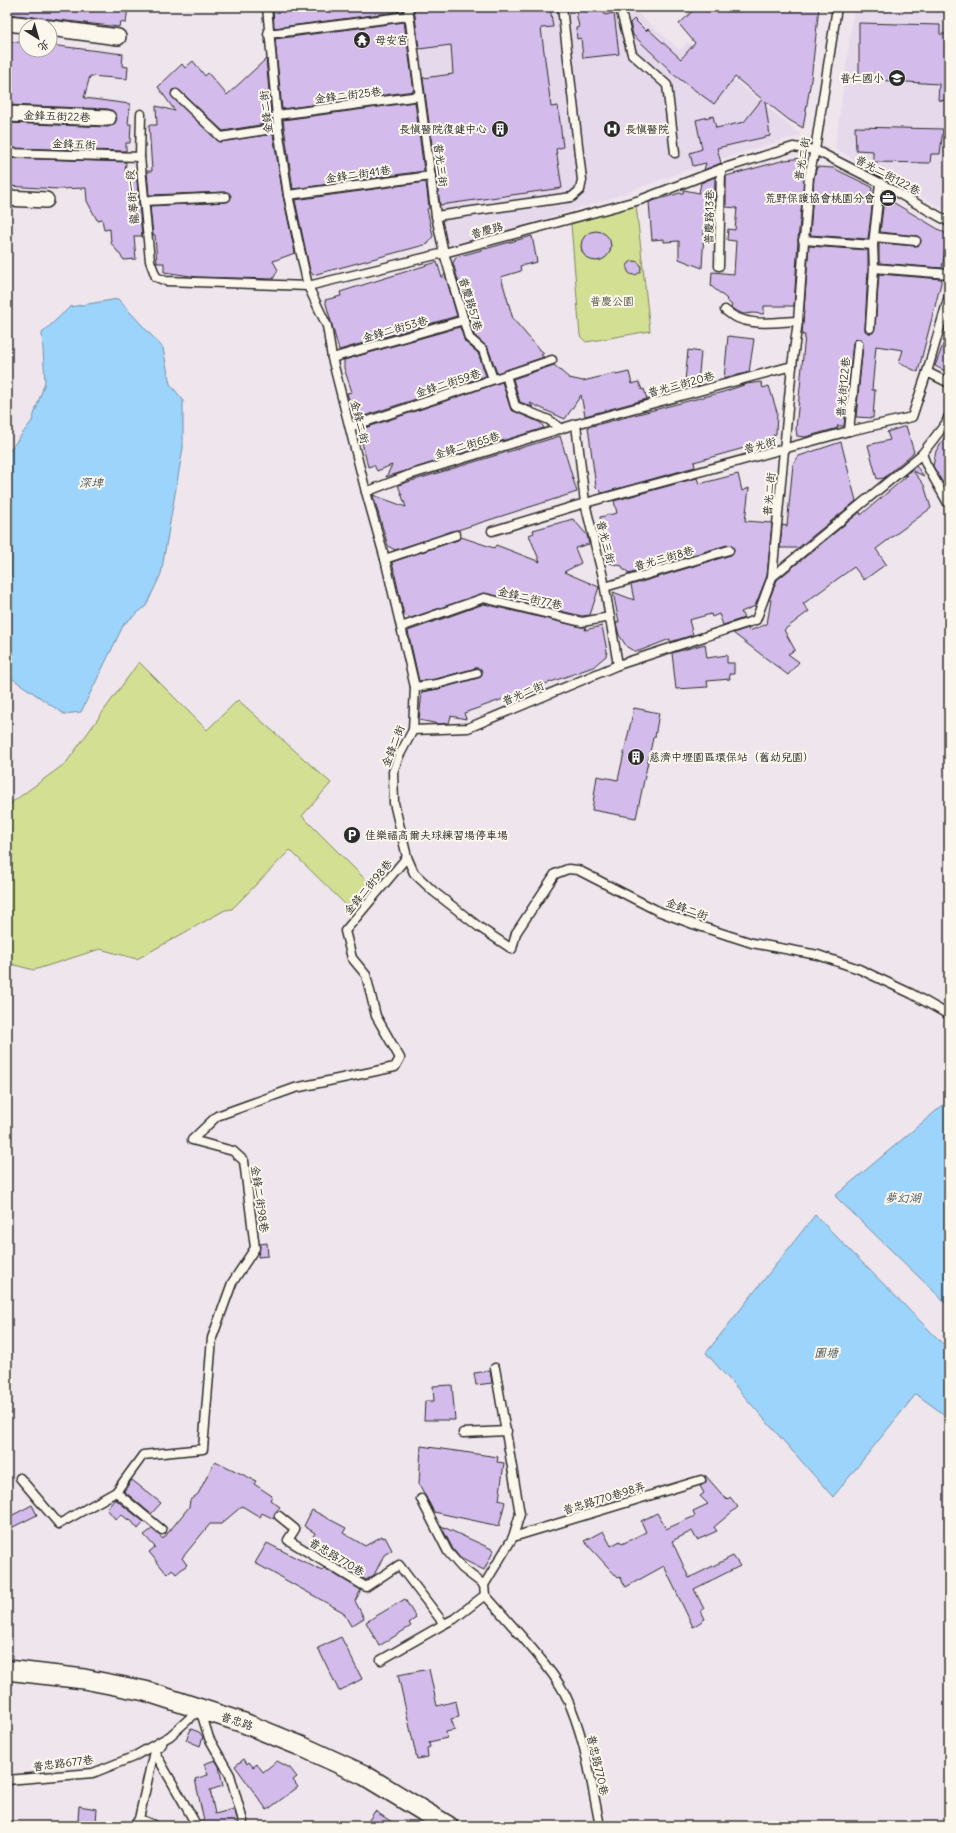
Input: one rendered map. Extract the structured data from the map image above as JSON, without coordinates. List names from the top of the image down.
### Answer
{
  "streets": {
    "street": ["金鋒五街22巷", "普忠路"],
    "lane": [
      "金鋒二街25巷",
      "金鋒二街",
      "金鋒五街",
      "普光二街",
      "普光三街",
      "金鋒二街41巷",
      "普光二街122巷",
      "龍華街一段",
      "普慶路13巷",
      "普慶路",
      "普慶路57巷",
      "金鋒二街53巷",
      "金鋒二街59巷",
      "普光三街20巷",
      "普光街122巷",
      "金鋒二街65巷",
      "普光街",
      "普光三街8巷",
      "金鋒二街77巷",
      "金鋒二街98巷",
      "普忠路770巷98弄",
      "普忠路770巷",
      "普忠路677巷"
    ]
  },
  "crossings": [
    ["金鋒二街25巷", "金鋒二街"],
    ["金鋒二街25巷", "普光三街"],
    ["金鋒二街", "普光二街"],
    ["金鋒二街", "金鋒二街41巷"],
    ["金鋒二街", "普慶路"],
    ["金鋒二街", "金鋒二街53巷"],
    ["金鋒二街", "金鋒二街59巷"],
    ["金鋒二街", "金鋒二街65巷"],
    ["金鋒二街", "金鋒二街77巷"],
    ["金鋒二街", "金鋒二街98巷"],
    ["金鋒五街", "龍華街一段"],
    ["普光二街", "普光三街"],
    ["普光二街", "普光二街122巷"],
    ["普光二街", "普慶路"],
    ["普光二街", "普光三街20巷"],
    ["普光二街", "普光街"],
    ["普光三街", "金鋒二街41巷"],
    ["普光三街", "普慶路"],
    ["普光三街", "普慶路57巷"],
    ["普光三街", "普光三街20巷"],
    ["普光三街", "金鋒二街65巷"],
    ["普光三街", "普光街"],
    ["普光三街", "普光三街8巷"],
    ["普光三街", "金鋒二街77巷"],
    ["普光二街122巷", "普慶路"],
    ["龍華街一段", "普慶路"],
    ["普慶路13巷", "普慶路"],
    ["普慶路", "普慶路57巷"],
    ["普慶路57巷", "金鋒二街53巷"],
    ["普慶路57巷", "金鋒二街59巷"],
    ["普光三街20巷", "金鋒二街65巷"],
    ["普光街122巷", "普光街"],
    ["普忠路", "普忠路677巷"]
  ],
  "water": ["深埤", "夢幻湖", "園塘"],
  "parks": ["普慶公園"],
  "places": {
    "temple": ["母安宮"],
    "school or university": ["普仁國小"],
    "building": ["長慎醫院復健中心", "慈濟中壢園區環保站（舊幼兒園）"],
    "hospital": ["長慎醫院"],
    "office": ["荒野保護協會桃園分會"],
    "parking": ["佳樂福高爾夫球練習場停車場"]
  },
  "north": "bottom right"
}
